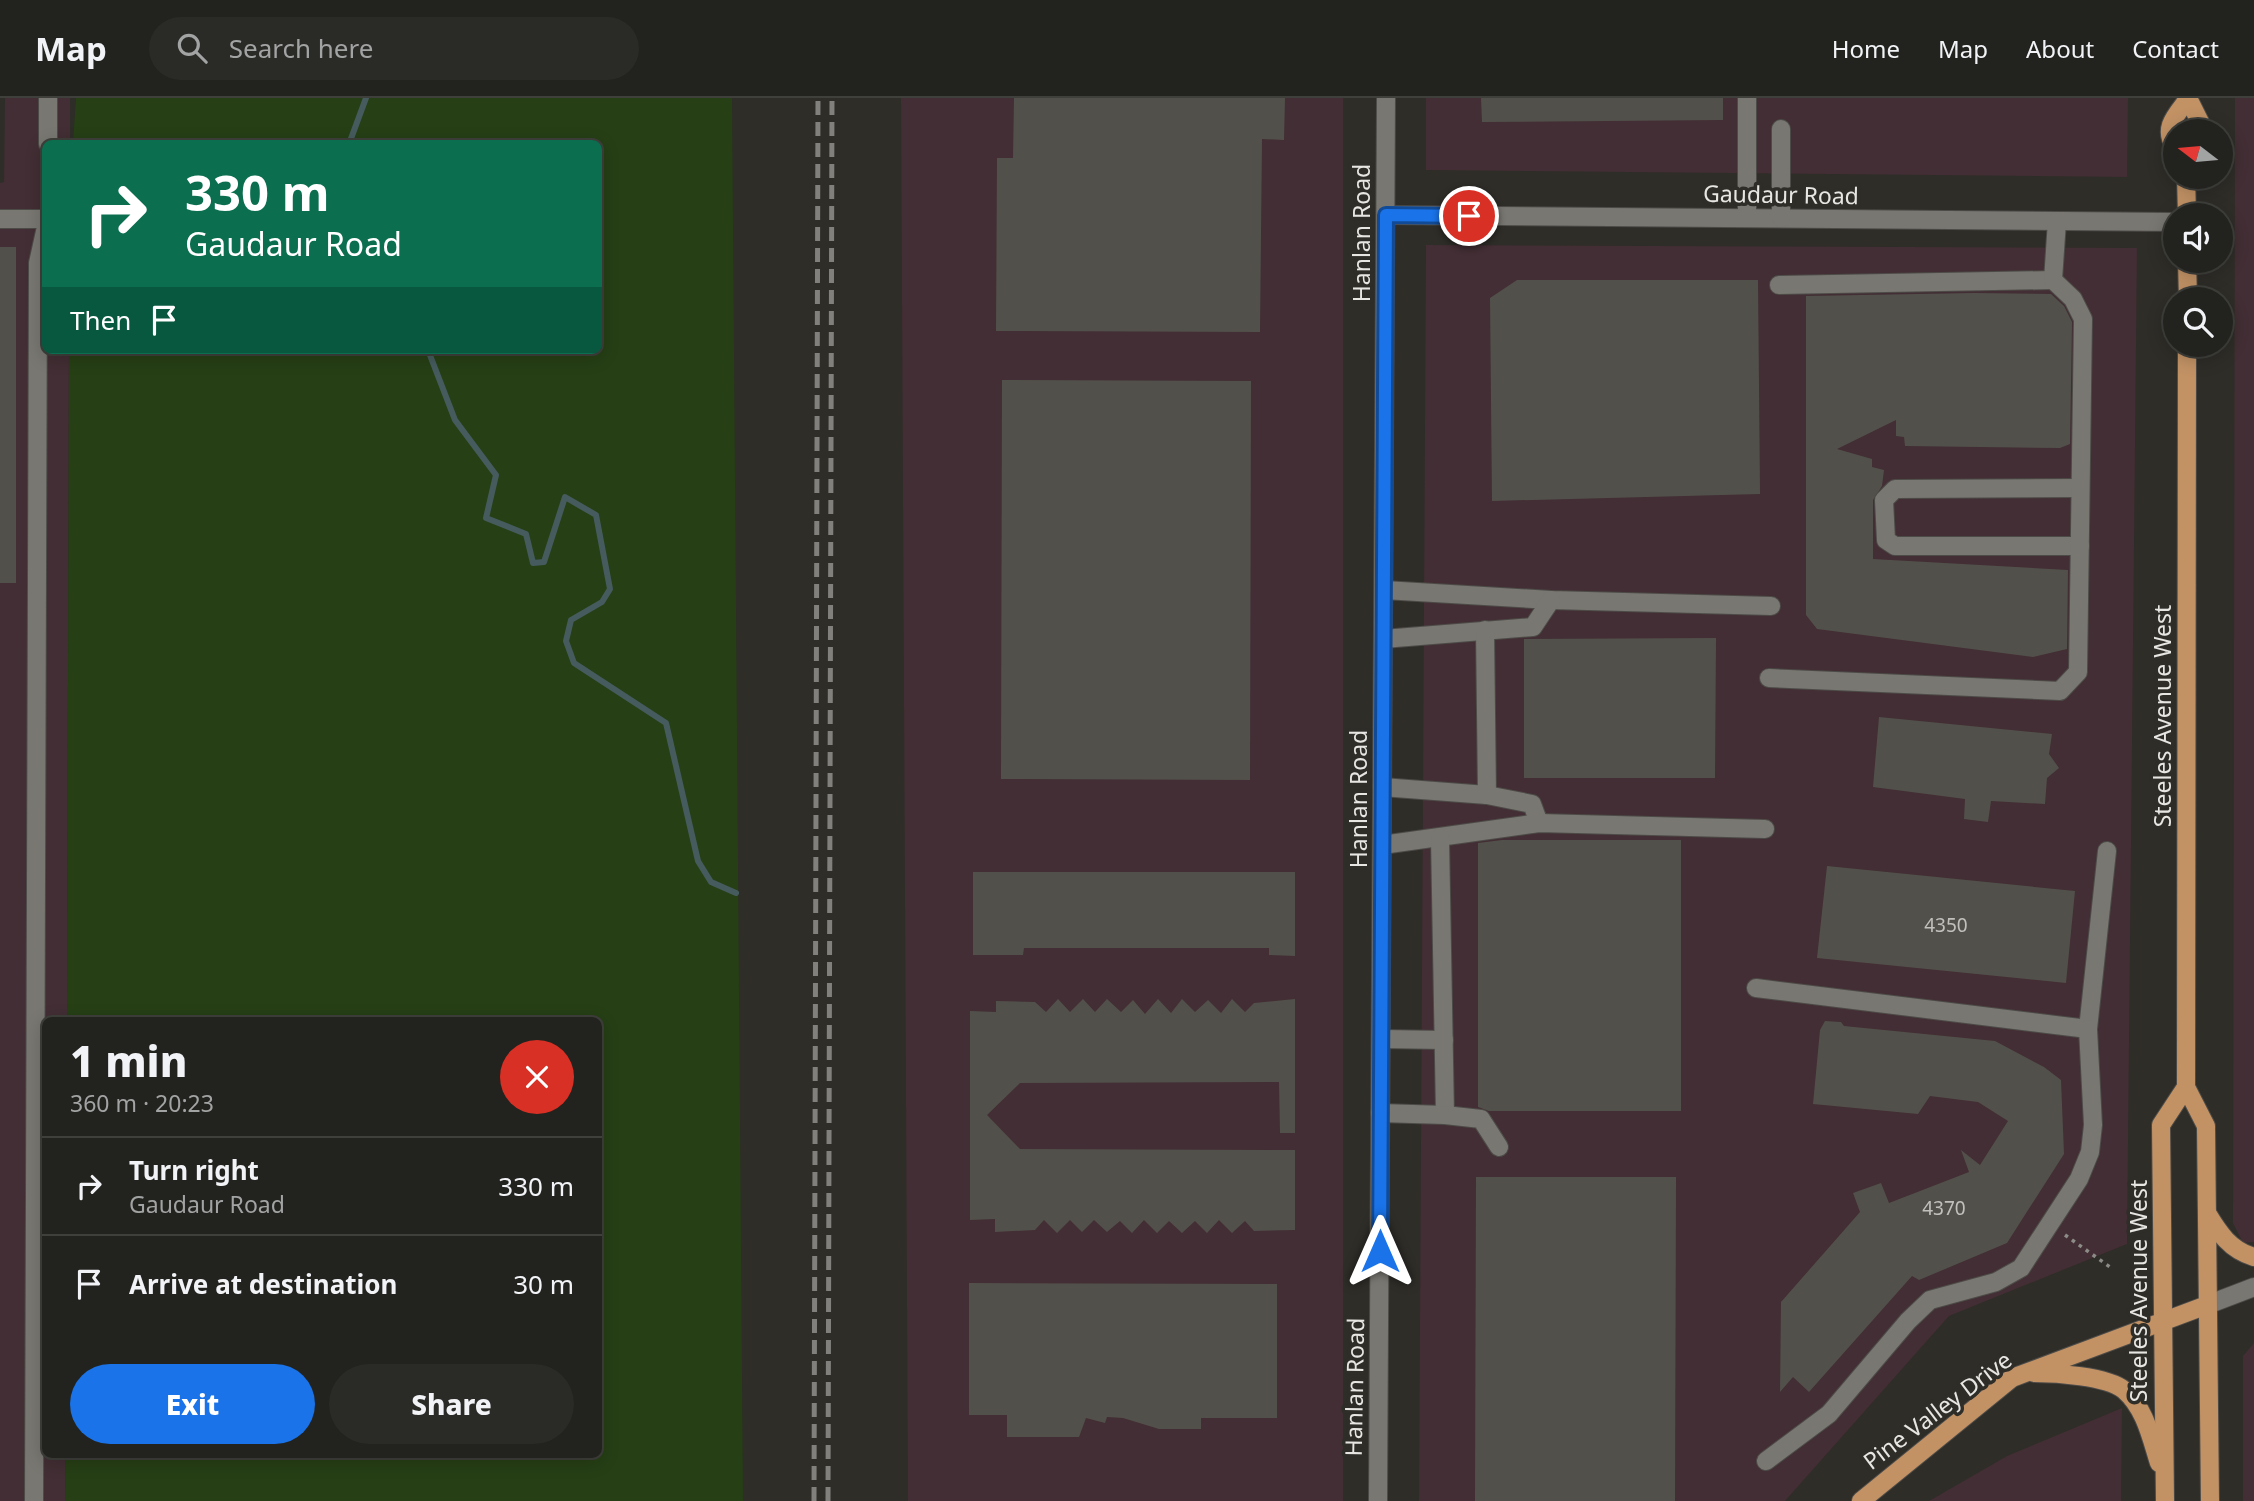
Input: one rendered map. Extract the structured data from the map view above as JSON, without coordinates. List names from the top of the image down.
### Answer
{
  "streets": {
    "main road": ["Steeles Avenue West", "Pine Valley Drive"],
    "street": ["Gaudaur Road", "Hanlan Road"]
  },
  "crossings": [
    ["Gaudaur Road", "Hanlan Road"],
    ["Steeles Avenue West", "Pine Valley Drive"]
  ],
  "house_numbers": ["4350", "4370"],
  "north": "left",
  "page": {
    "header": "Map",
    "search": "Search here",
    "nav": [
      "Home",
      "Map",
      "About",
      "Contact"
    ],
    "turn": ["330 m", "Gaudaur Road"],
    "then": "Then",
    "heading": ["1 min", "360 m · 20:23"],
    "list": [
      {
        "name": "Turn right",
        "note": "Gaudaur Road",
        "value": "330 m"
      },
      {
        "name": "Arrive at destination",
        "value": "30 m"
      }
    ],
    "buttons": ["Exit", "Share"]
  }
}
